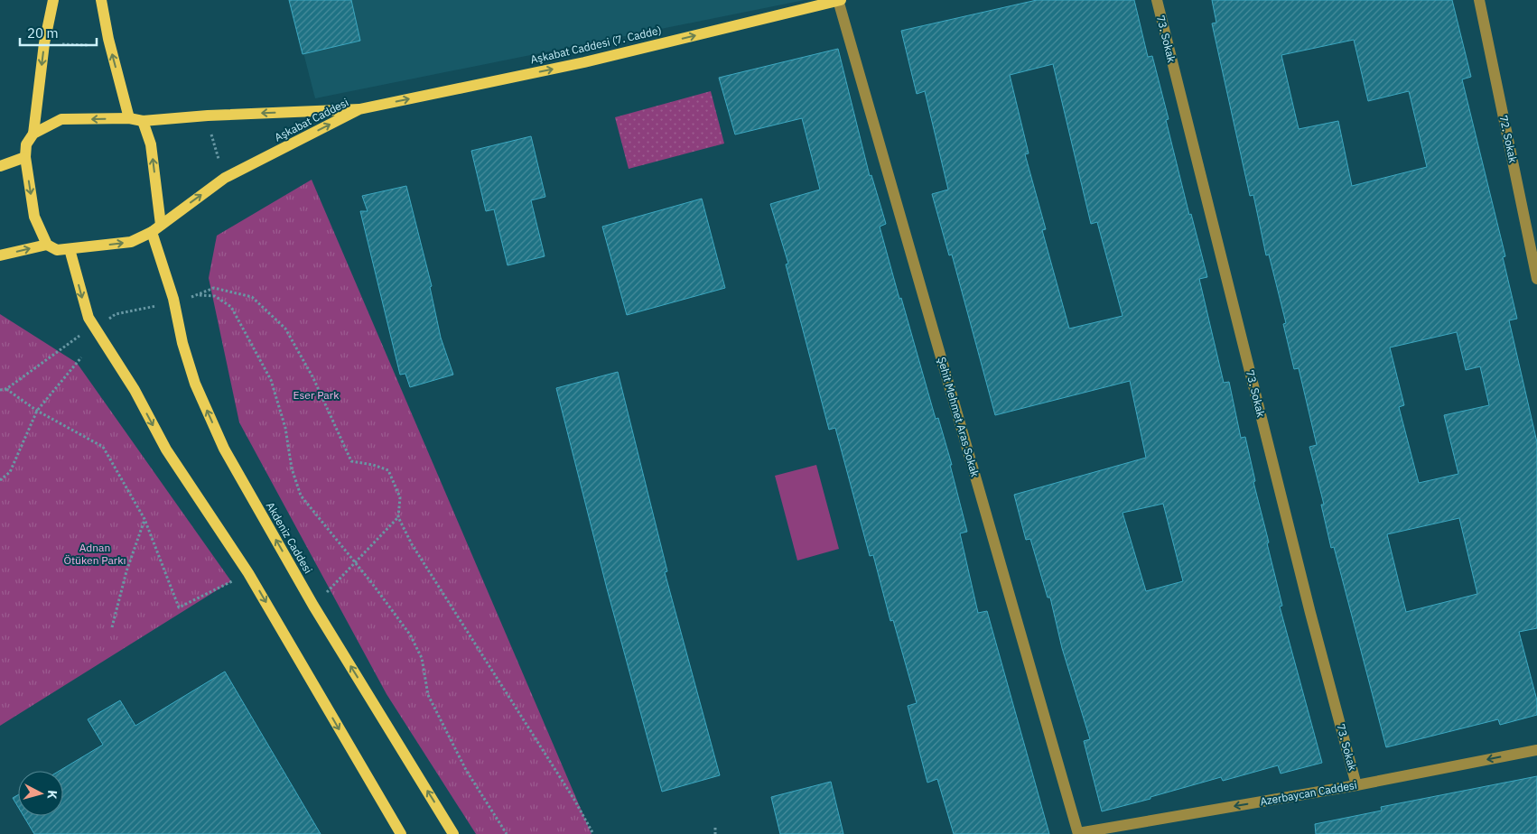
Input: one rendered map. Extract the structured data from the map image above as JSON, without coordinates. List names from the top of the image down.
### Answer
{
  "streets": {
    "main road": ["Aşkabat Caddesi (7. Cadde)", "Aşkabat Caddesi", "Akdeniz Caddesi"],
    "street": [
      "73. Sokak",
      "72. Sokak",
      "Şehit Mehmet Aras Sokak",
      "Azerbaycan Caddesi"
    ]
  },
  "crossings": [
    ["73. Sokak", "Azerbaycan Caddesi"],
    ["Aşkabat Caddesi (7. Cadde)", "Aşkabat Caddesi"],
    ["Aşkabat Caddesi (7. Cadde)", "Şehit Mehmet Aras Sokak"],
    ["Aşkabat Caddesi", "Akdeniz Caddesi"],
    ["Şehit Mehmet Aras Sokak", "Azerbaycan Caddesi"]
  ],
  "one_way": ["Aşkabat Caddesi (7. Cadde)", "Azerbaycan Caddesi"],
  "parks": ["Eser Park", "Adnan Ötüken Parkı"],
  "scale_bar": "20 m",
  "north": "right"
}
